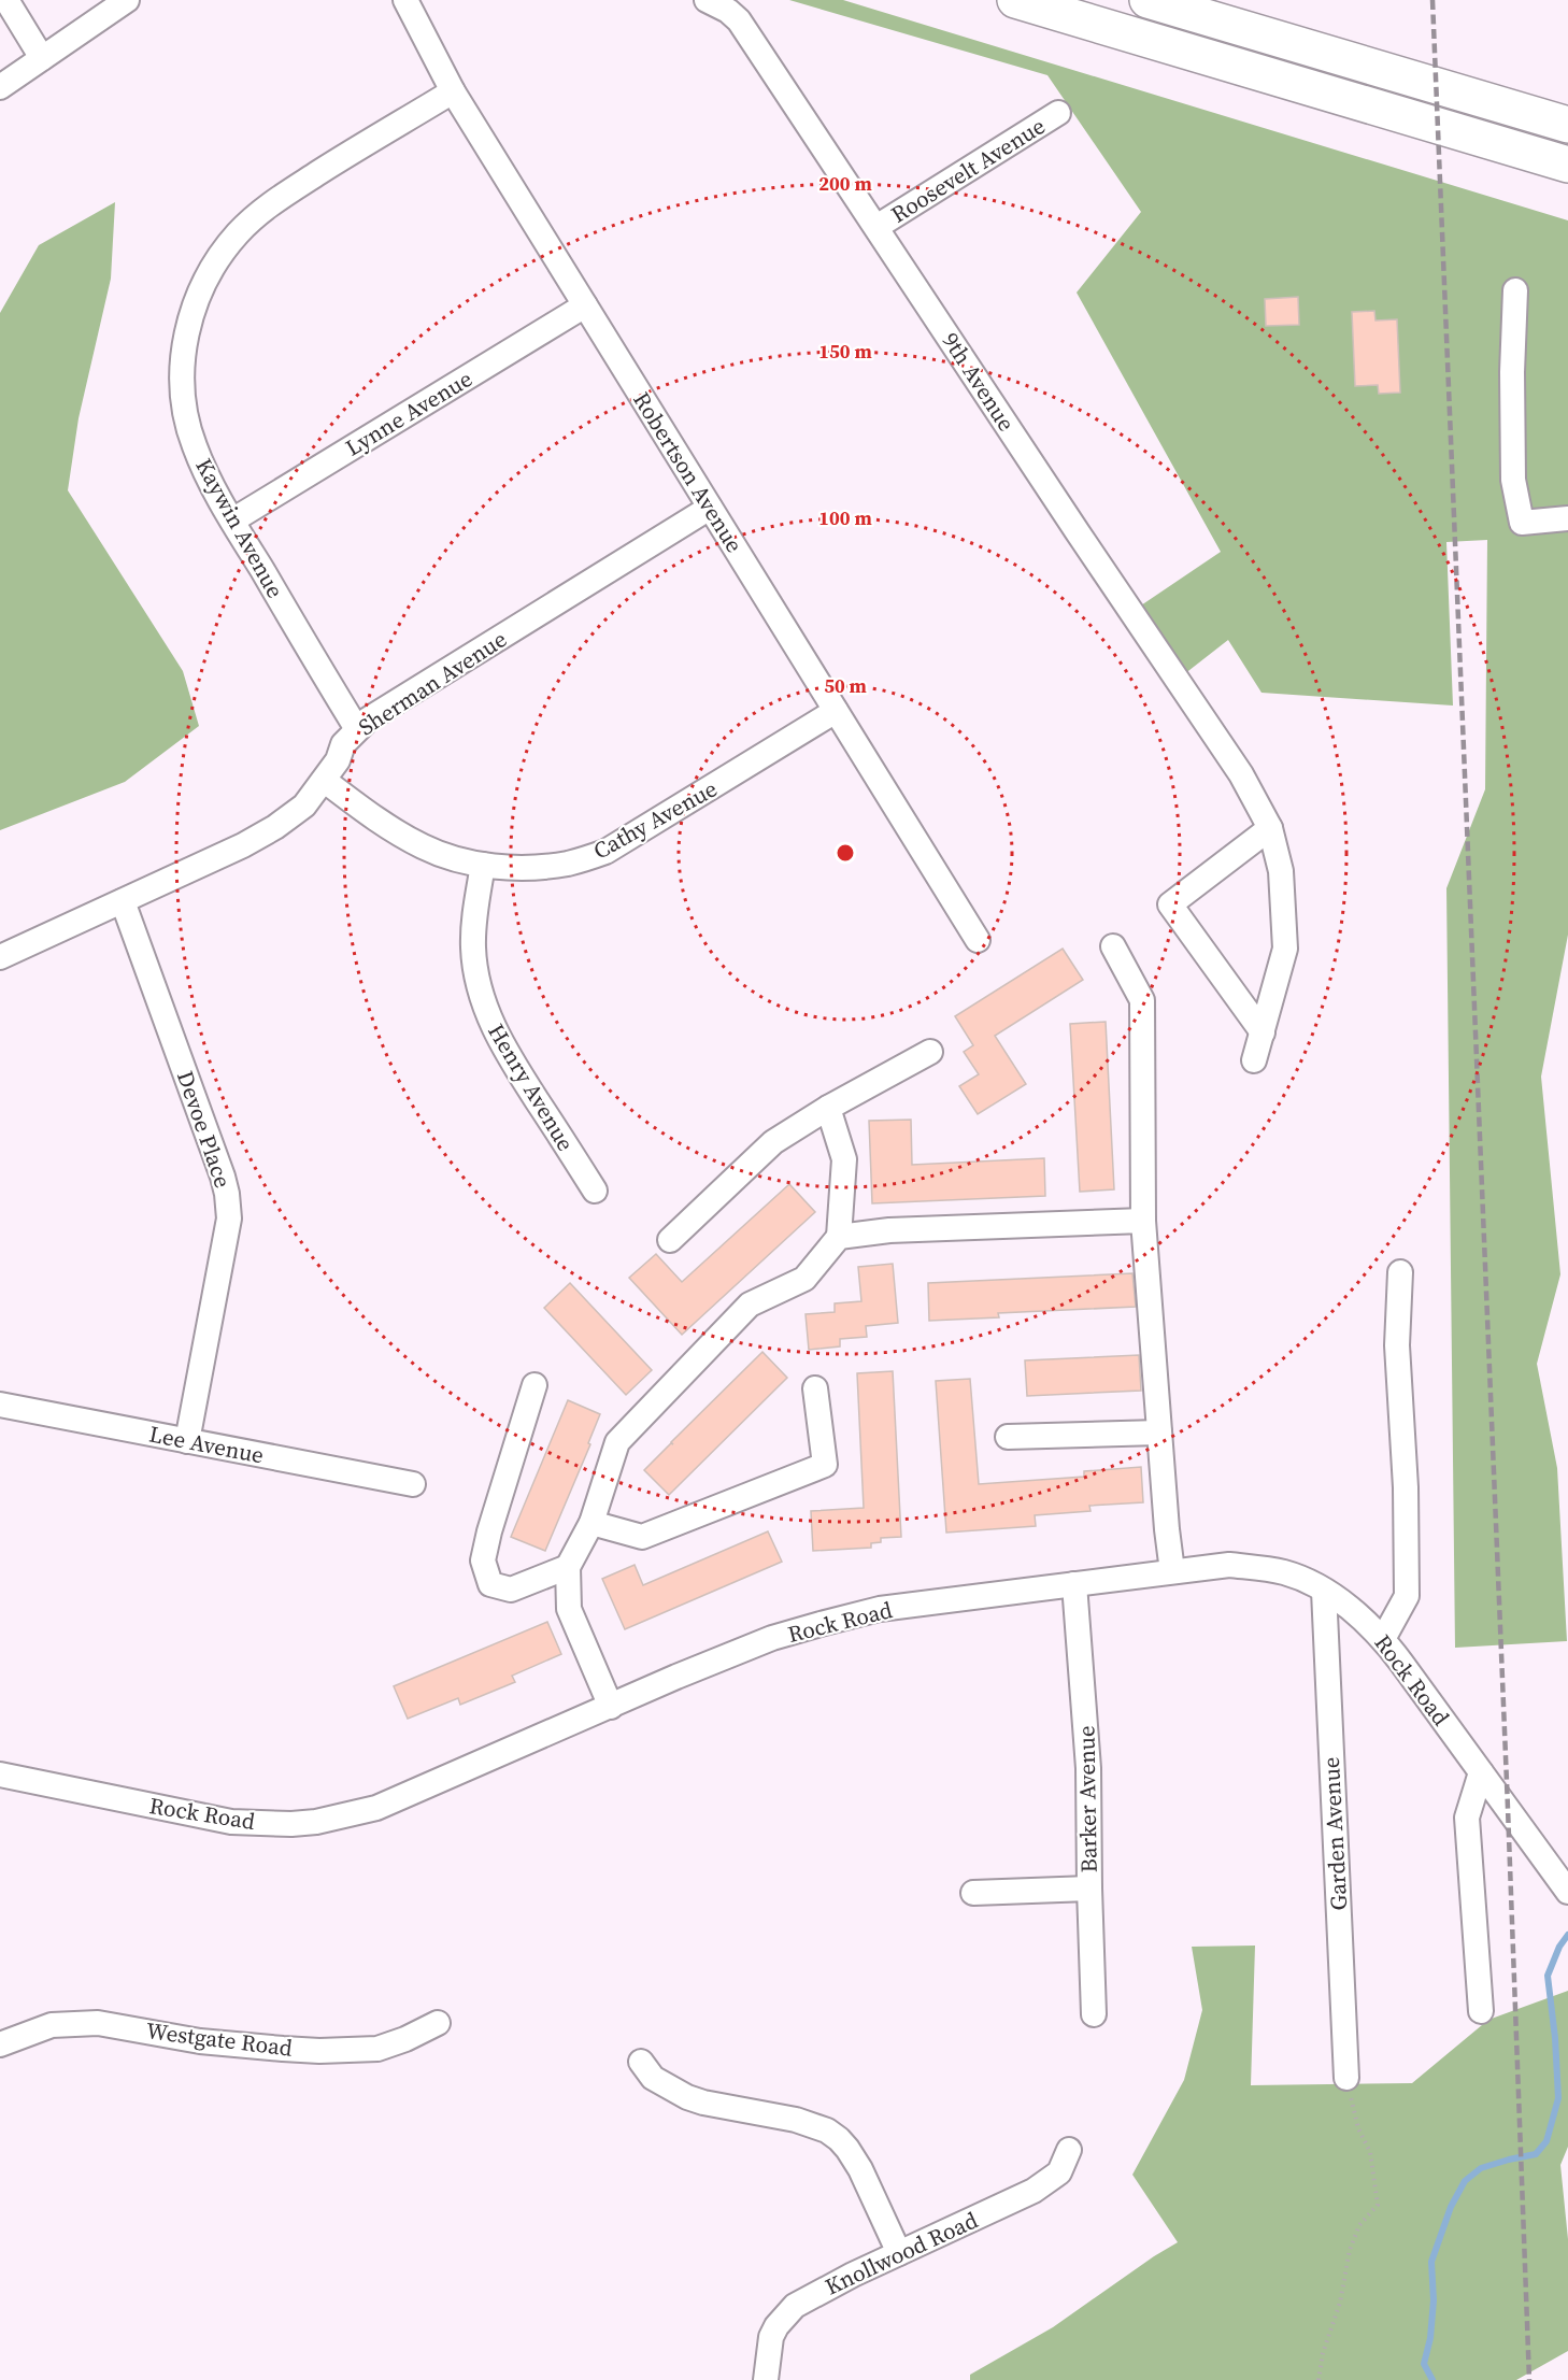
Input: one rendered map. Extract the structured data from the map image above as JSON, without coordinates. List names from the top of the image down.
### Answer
{
  "streets": {
    "street": [
      "Roosevelt Avenue",
      "9th Avenue",
      "Lynne Avenue",
      "Robertson Avenue",
      "Kaywin Avenue",
      "Sherman Avenue",
      "Cathy Avenue",
      "Henry Avenue",
      "Devoe Place",
      "Lee Avenue",
      "Rock Road",
      "Barker Avenue",
      "Garden Avenue",
      "Westgate Road",
      "Knollwood Road"
    ]
  },
  "crossings": [
    ["Roosevelt Avenue", "9th Avenue"],
    ["Lynne Avenue", "Robertson Avenue"],
    ["Lynne Avenue", "Kaywin Avenue"],
    ["Robertson Avenue", "Kaywin Avenue"],
    ["Robertson Avenue", "Sherman Avenue"],
    ["Robertson Avenue", "Cathy Avenue"],
    ["Kaywin Avenue", "Sherman Avenue"],
    ["Sherman Avenue", "Cathy Avenue"],
    ["Sherman Avenue", "Devoe Place"],
    ["Cathy Avenue", "Henry Avenue"],
    ["Devoe Place", "Lee Avenue"],
    ["Rock Road", "Barker Avenue"],
    ["Rock Road", "Garden Avenue"]
  ],
  "rings": [
    "200 m",
    "150 m",
    "100 m",
    "50 m"
  ]
}
